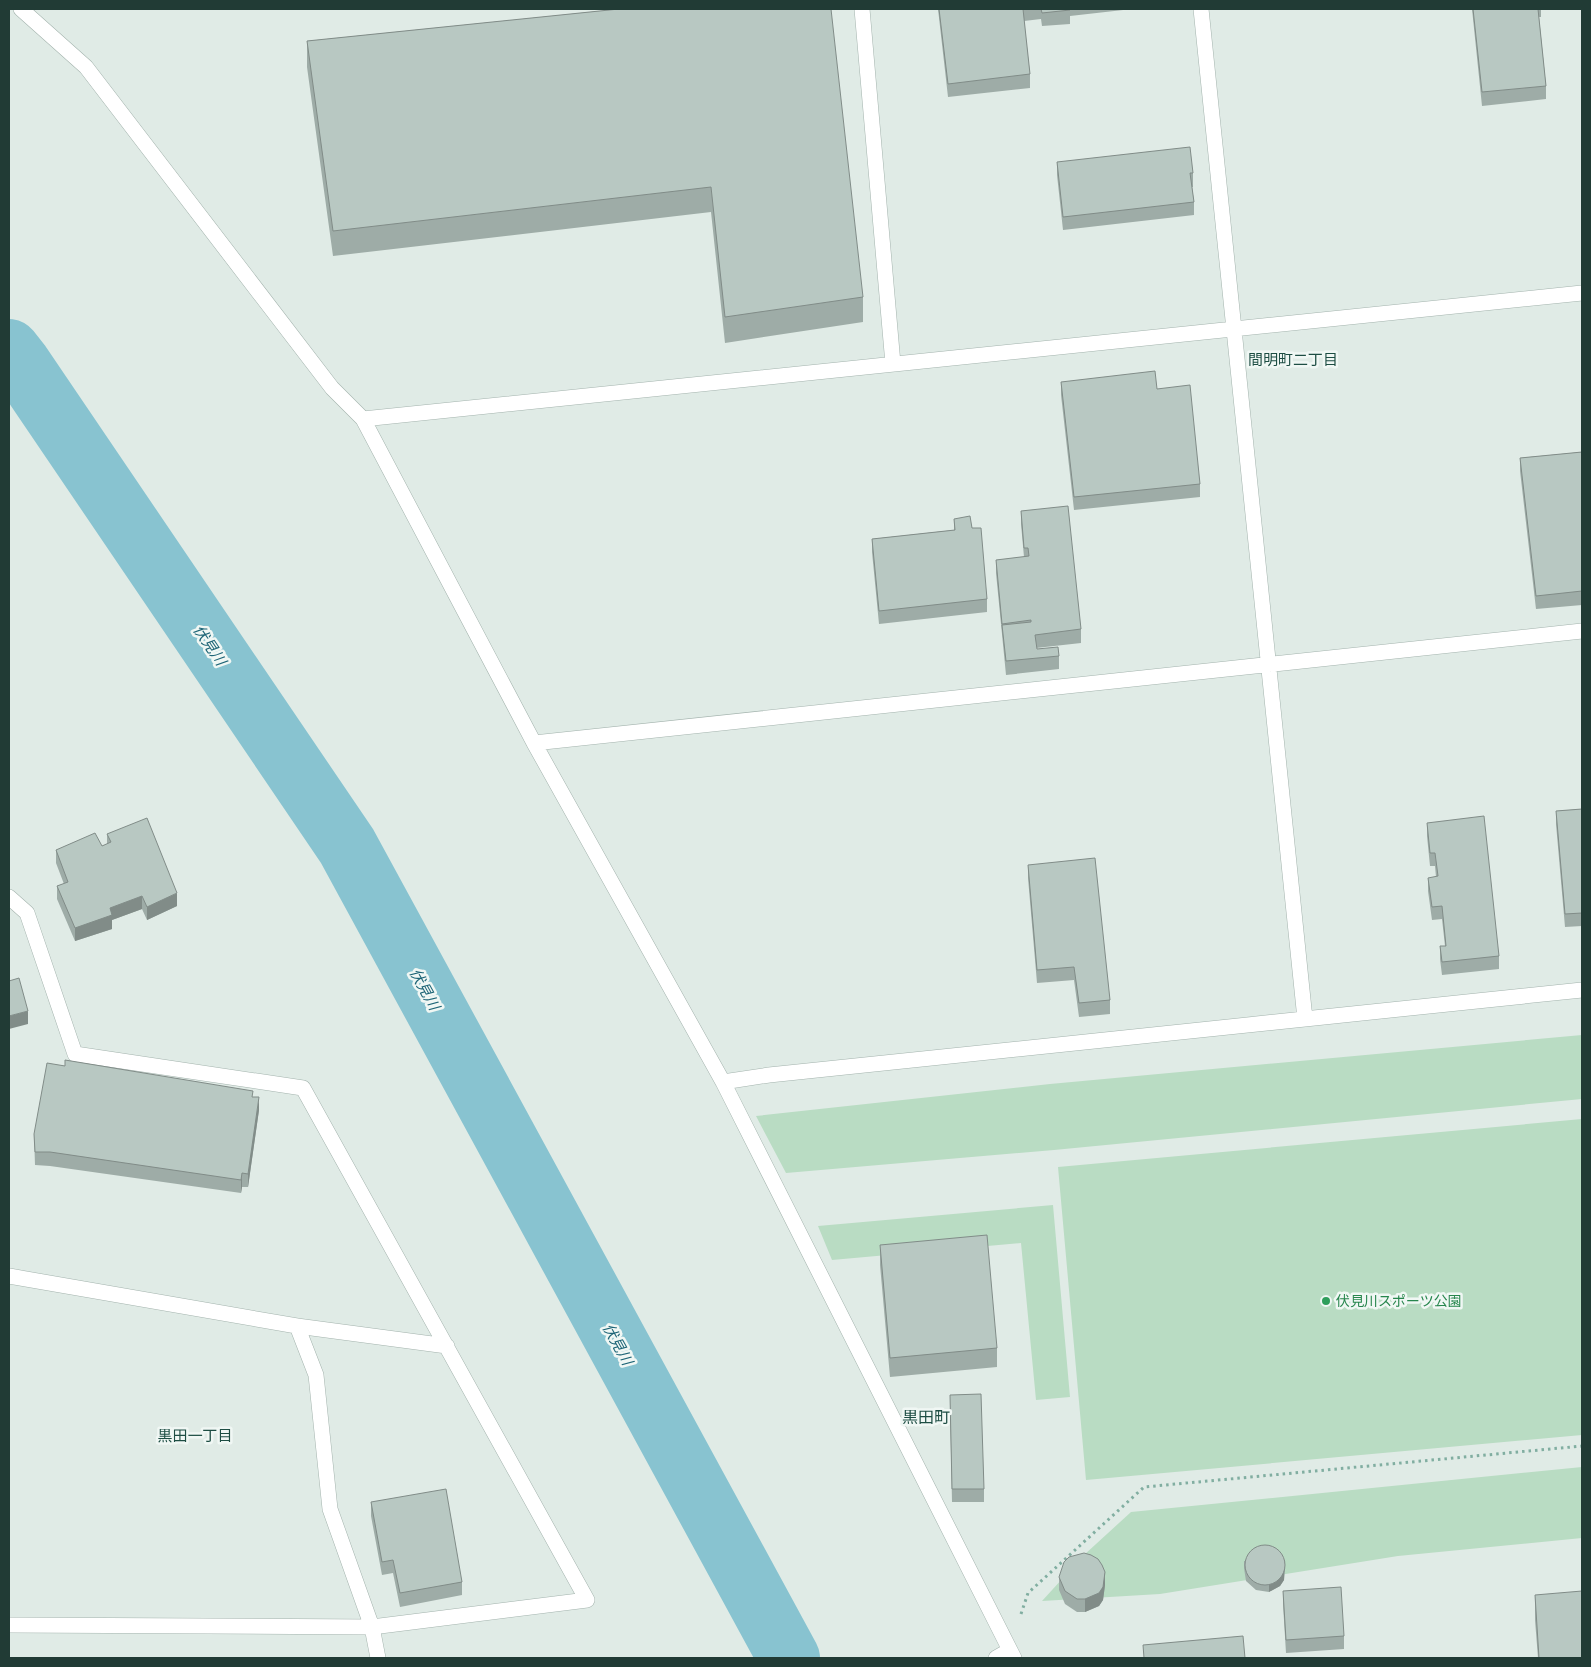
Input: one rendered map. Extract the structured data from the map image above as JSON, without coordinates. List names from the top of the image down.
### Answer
{
  "districts": ["間明町二丁目", "黒田町", "黒田一丁目"],
  "water": ["伏見川"],
  "places": ["伏見川スポーツ公園"]
}
